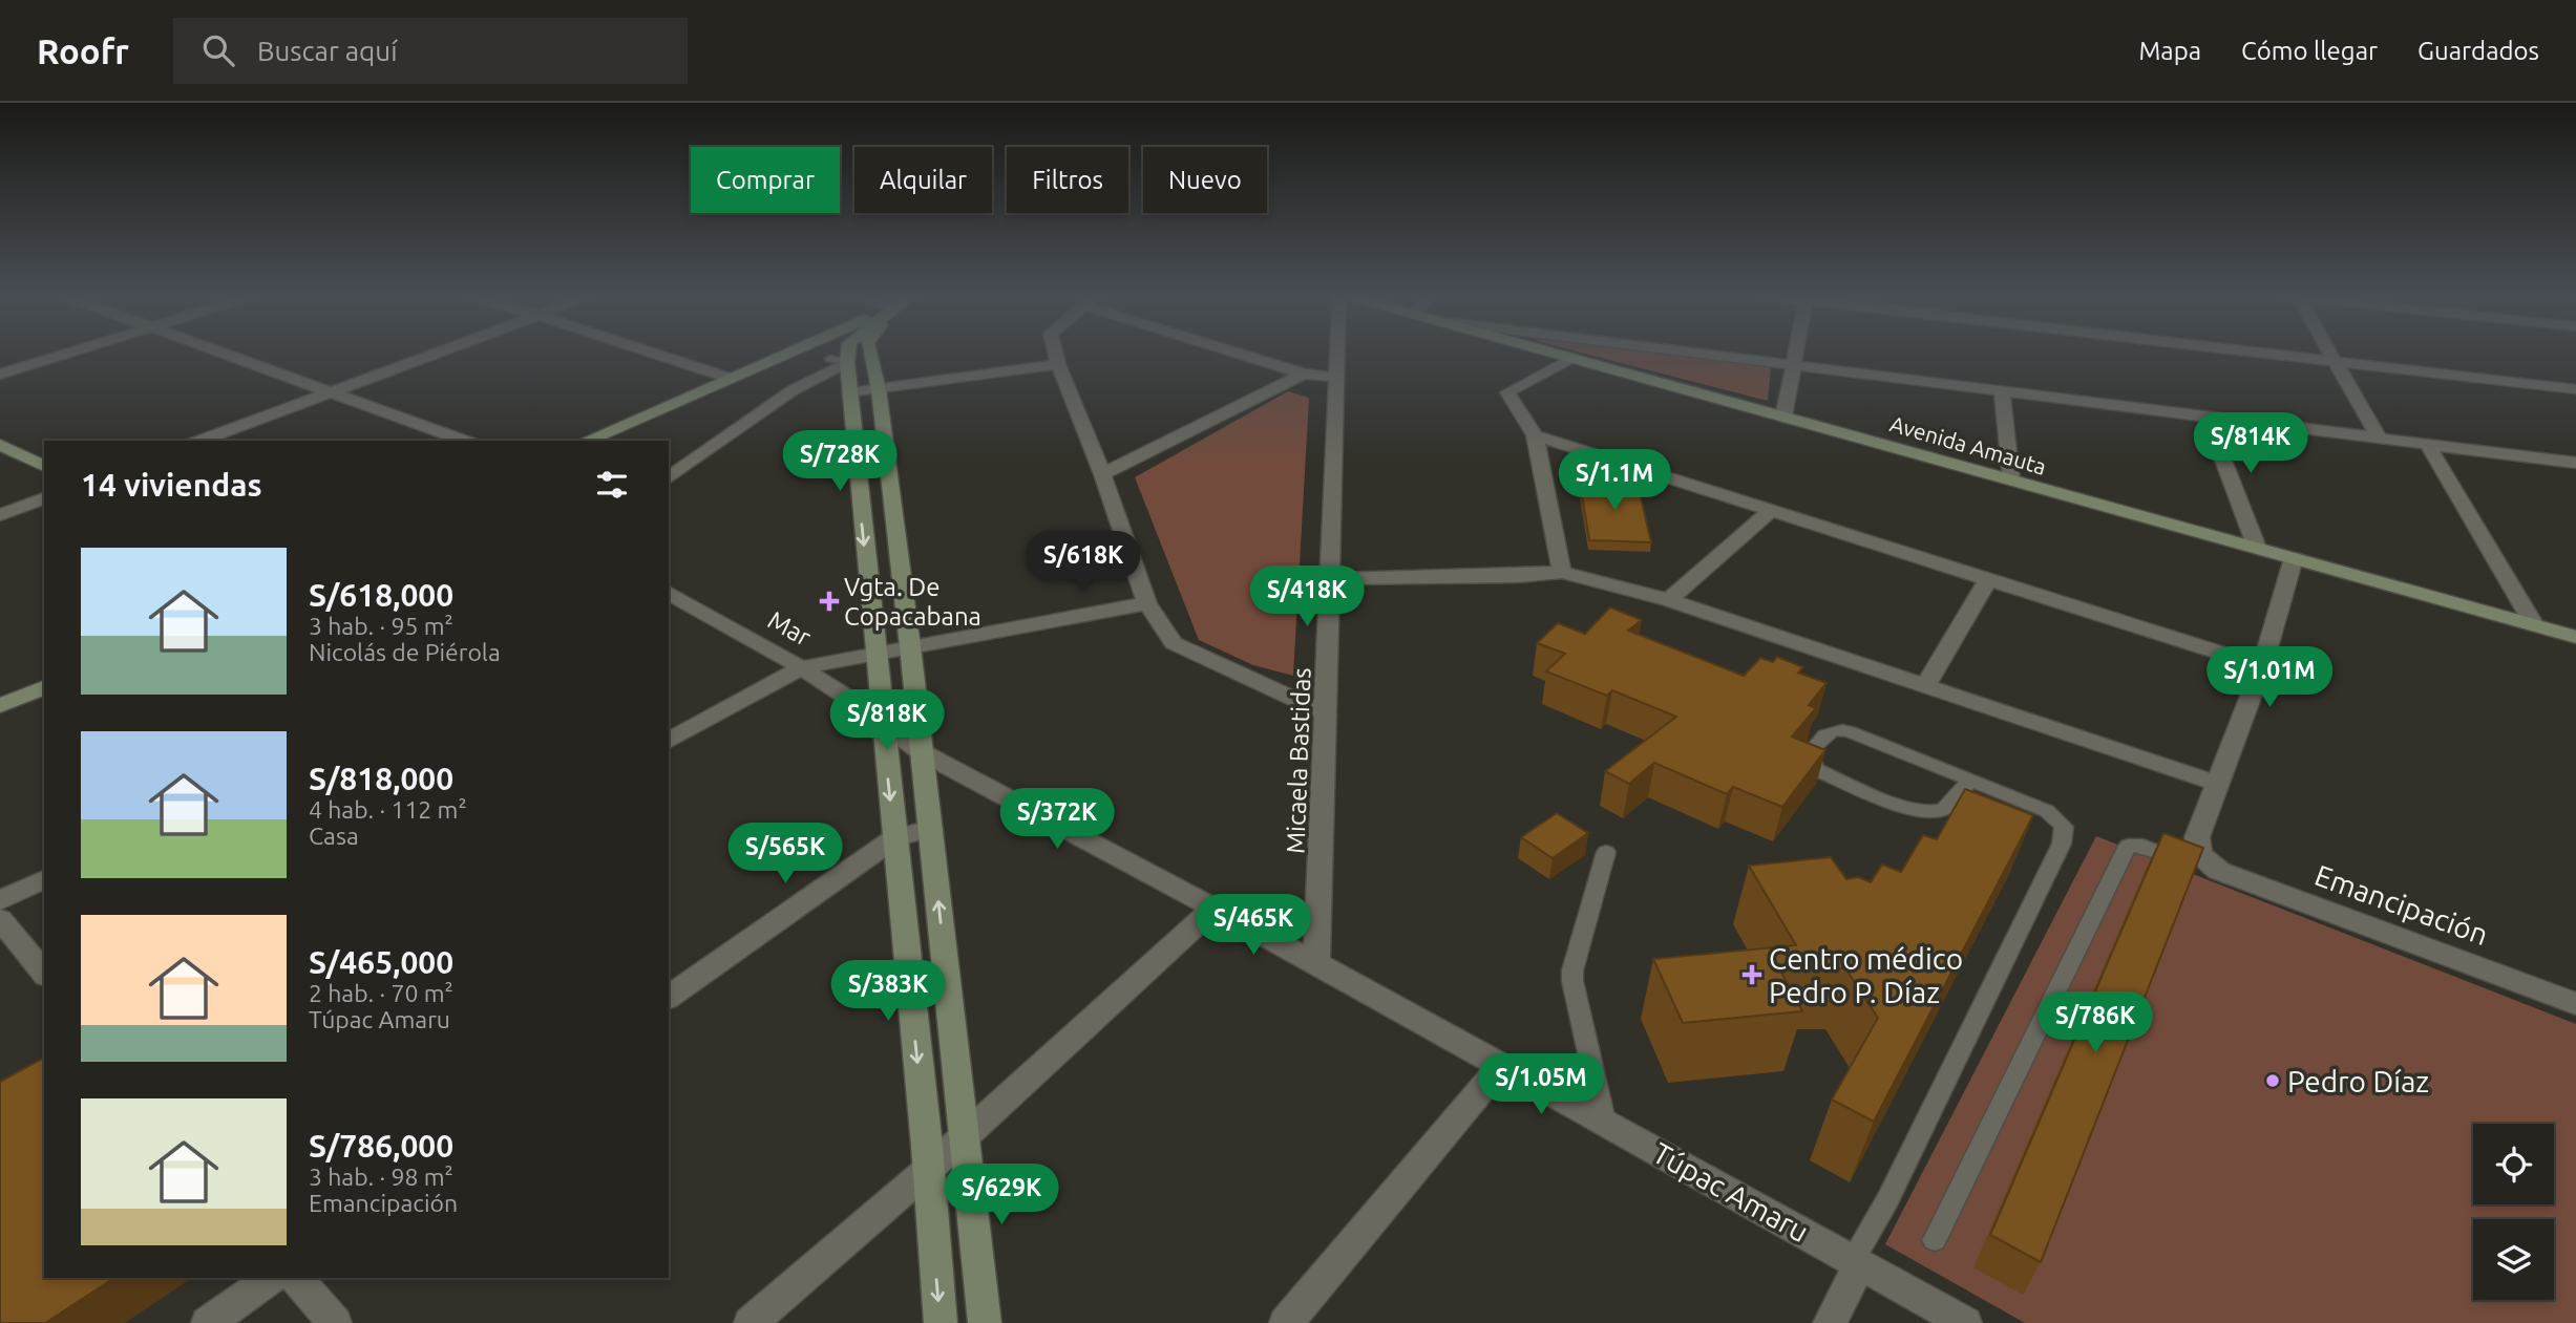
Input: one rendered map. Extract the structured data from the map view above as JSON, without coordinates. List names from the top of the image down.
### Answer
{
  "streets": {
    "main road": ["Avenida Amauta"],
    "street": [
      "Mar",
      "Micaela Bastidas",
      "Emancipación",
      "Túpac Amaru"
    ]
  },
  "crossings": [
    ["Mar", "Túpac Amaru"],
    ["Micaela Bastidas", "Túpac Amaru"]
  ],
  "places": {
    "health": ["Vgta. De Copacabana", "Centro médico Pedro P. Díaz"],
    "other": ["Pedro Díaz"]
  },
  "page": {
    "header": "Roofr",
    "search": "Buscar aquí",
    "nav": ["Mapa", "Cómo llegar", "Guardados"],
    "chip": [
      "Comprar",
      "Alquilar",
      "Filtros",
      "Nuevo"
    ],
    "price": [
      "S/814K",
      "S/728K",
      "S/1.1M",
      "S/618K",
      "S/418K",
      "S/1.01M",
      "S/818K",
      "S/372K",
      "S/565K",
      "S/465K",
      "S/383K",
      "S/786K",
      "S/1.05M",
      "S/629K"
    ],
    "heading": "14 viviendas",
    "list": [
      {
        "name": "S/618,000",
        "note": "3 hab. · 95 m² · Nicolás de Piérola"
      },
      {
        "name": "S/818,000",
        "note": "4 hab. · 112 m² · Casa"
      },
      {
        "name": "S/465,000",
        "note": "2 hab. · 70 m² · Túpac Amaru"
      },
      {
        "name": "S/786,000",
        "note": "3 hab. · 98 m² · Emancipación"
      }
    ]
  }
}
